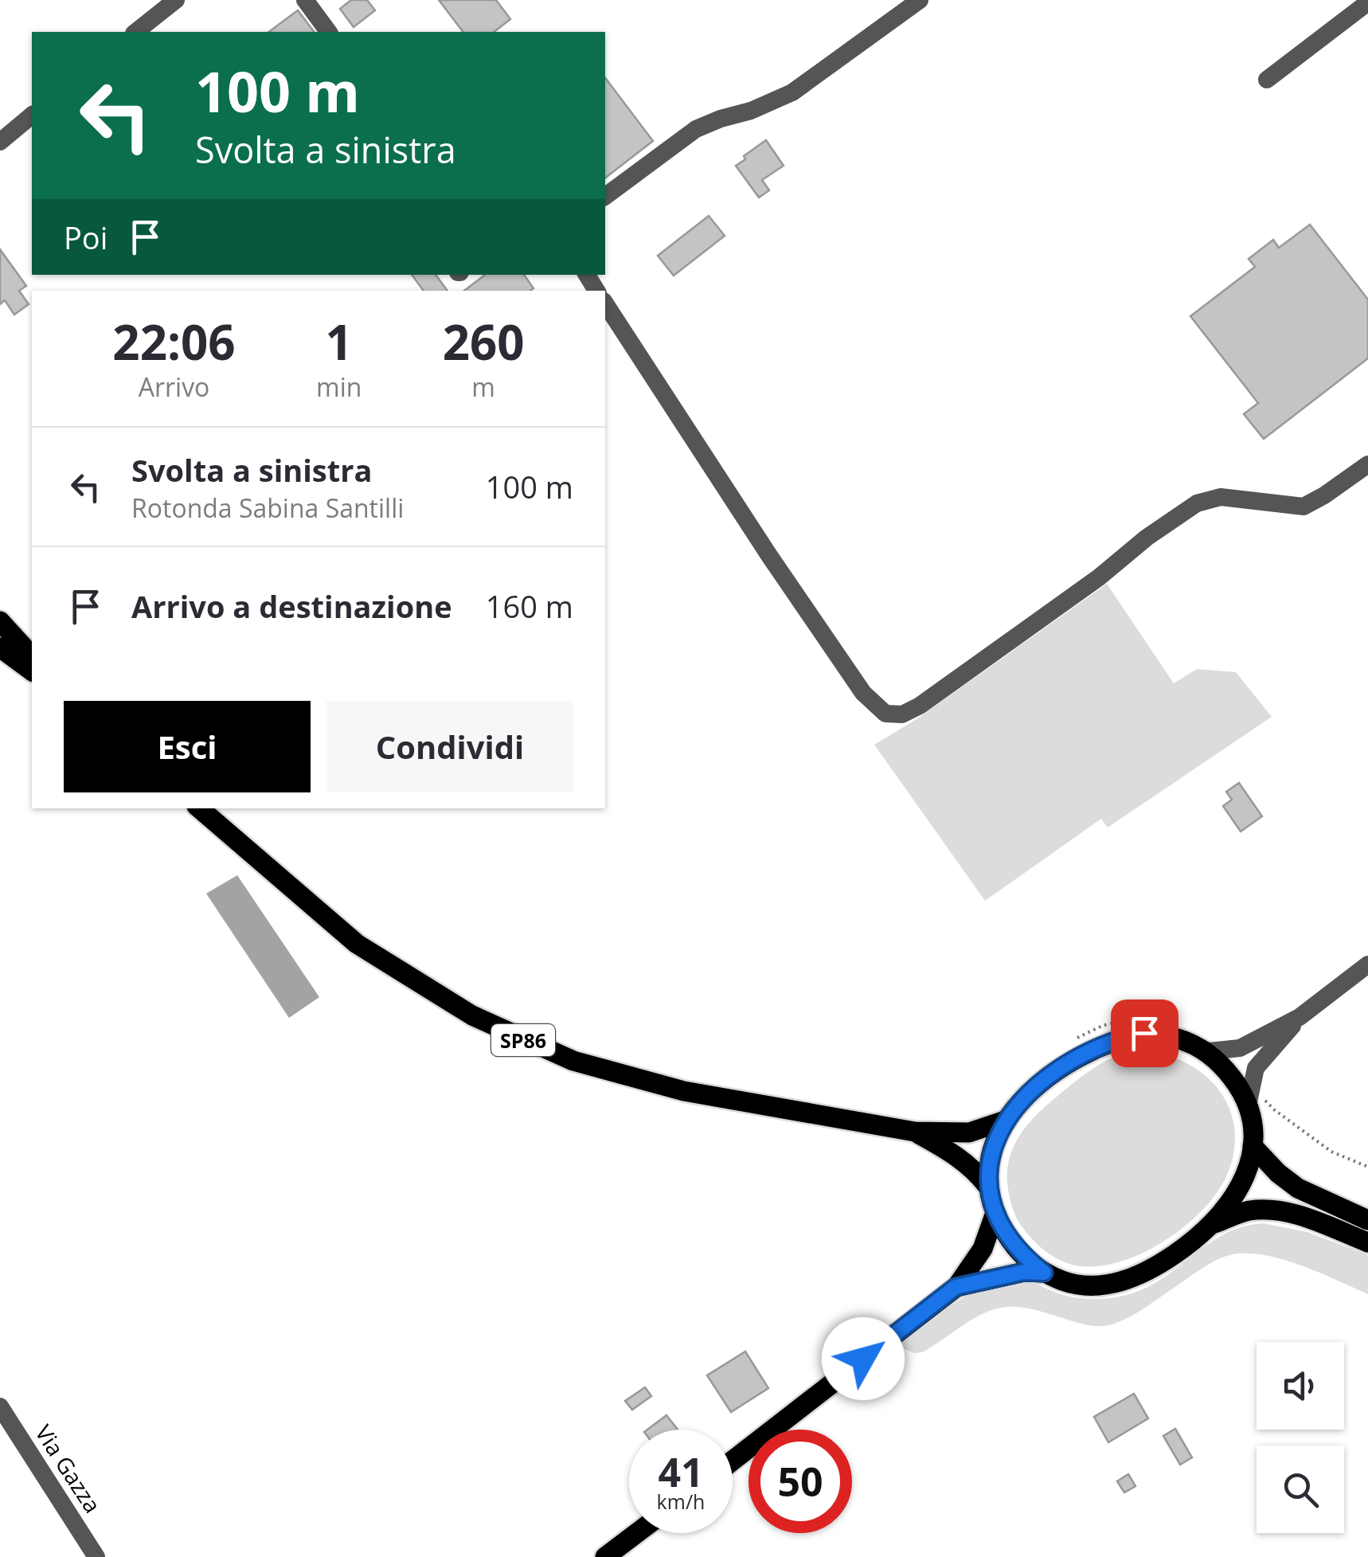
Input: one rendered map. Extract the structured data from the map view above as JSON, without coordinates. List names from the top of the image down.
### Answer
{
  "streets": {
    "main road": ["SP86"],
    "street": ["Via Gazza"]
  },
  "page": {
    "turn": ["100 m", "Svolta a sinistra"],
    "then": "Poi",
    "eta": [
      "22:06",
      "Arrivo",
      "1",
      "min",
      "260",
      "m"
    ],
    "list": [
      {
        "name": "Svolta a sinistra",
        "note": "Rotonda Sabina Santilli",
        "value": "100 m"
      },
      {
        "name": "Arrivo a destinazione",
        "value": "160 m"
      }
    ],
    "buttons": ["Esci", "Condividi"],
    "speed": "41 km/h",
    "limit": "50"
  }
}
